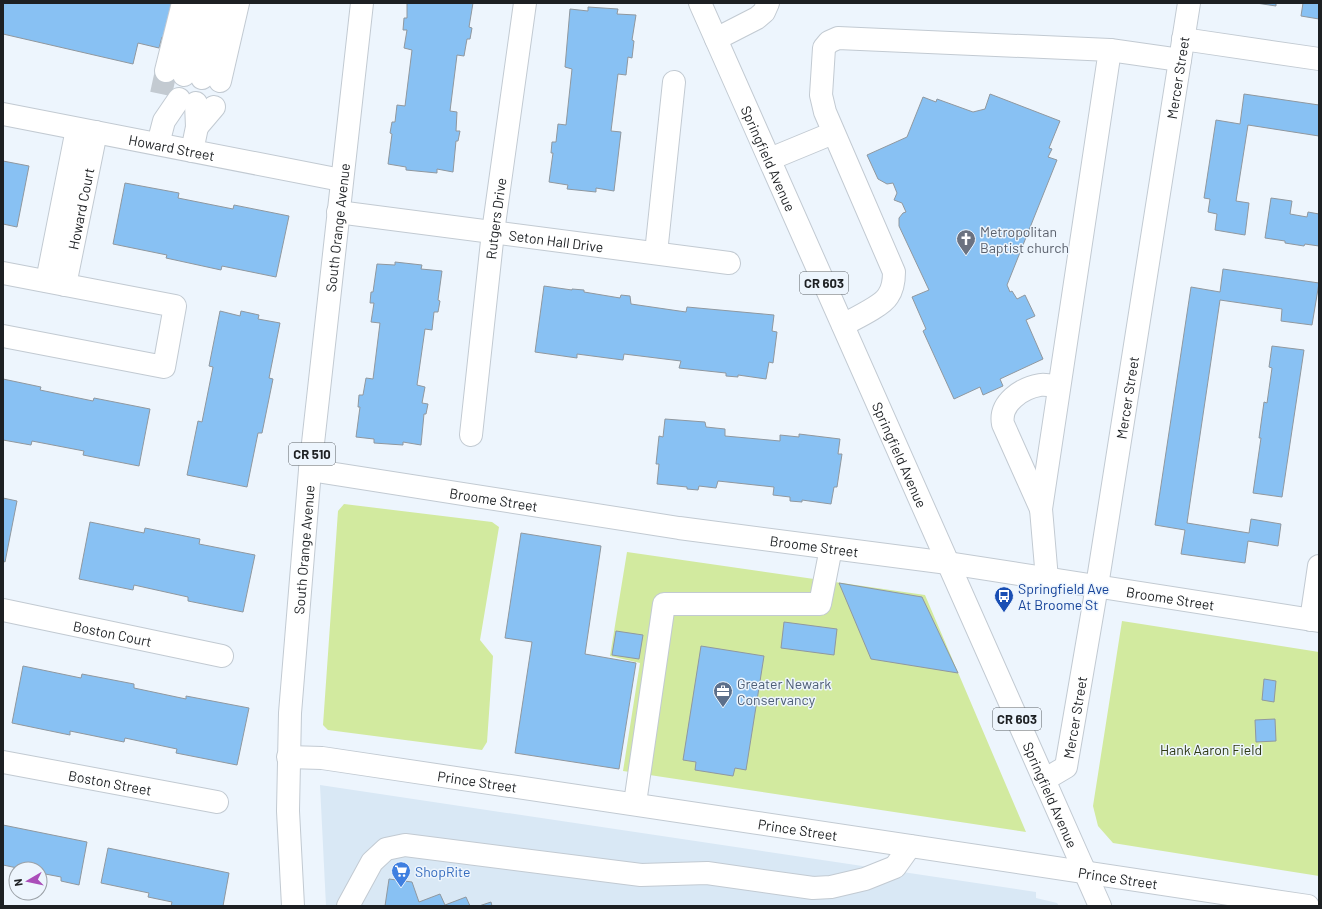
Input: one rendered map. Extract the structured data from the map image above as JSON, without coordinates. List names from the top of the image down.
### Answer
{
  "streets": {
    "street": [
      "Mercer Street",
      "Howard Street",
      "Springfield Avenue",
      "Howard Court",
      "Rutgers Drive",
      "South Orange Avenue",
      "Seton Hall Drive",
      "CR 603",
      "CR 510",
      "Broome Street",
      "Boston Court",
      "Prince Street",
      "Boston Street"
    ]
  },
  "crossings": [
    ["Mercer Street", "Springfield Avenue"],
    ["Mercer Street", "Broome Street"],
    ["Howard Street", "Howard Court"],
    ["Howard Street", "South Orange Avenue"],
    ["Springfield Avenue", "Broome Street"],
    ["Springfield Avenue", "Prince Street"],
    ["Rutgers Drive", "Seton Hall Drive"],
    ["South Orange Avenue", "Seton Hall Drive"],
    ["South Orange Avenue", "Broome Street"],
    ["South Orange Avenue", "Prince Street"]
  ],
  "parks": ["Hank Aaron Field"],
  "places": {
    "church": ["Metropolitan Baptist church"],
    "bus stop": ["Springfield Ave At Broome St"],
    "office": ["Greater Newark Conservancy"],
    "supermarket": ["ShopRite"]
  },
  "north": "left"
}
